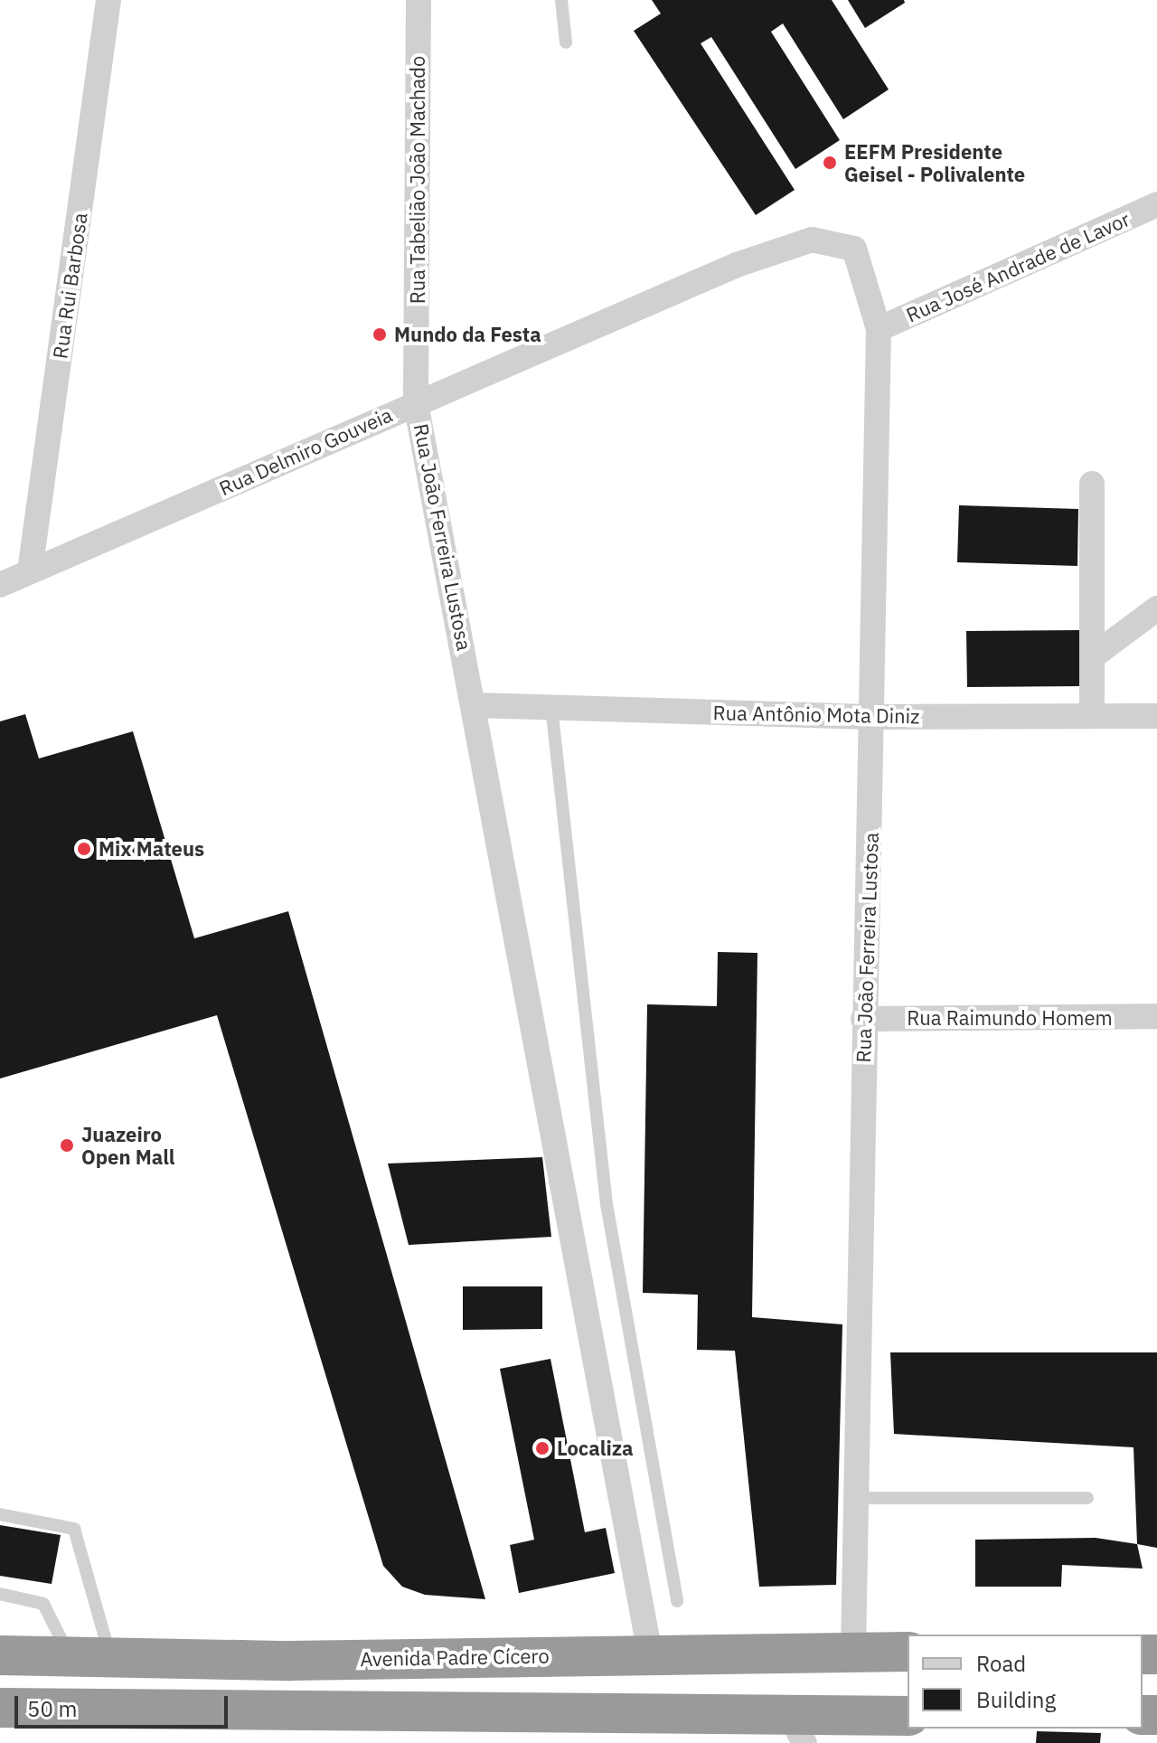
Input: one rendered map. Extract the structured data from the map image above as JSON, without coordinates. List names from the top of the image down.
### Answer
{
  "streets": {
    "highway": ["Avenida Padre Cícero"],
    "street": [
      "Rua Tabelião João Machado",
      "Rua José Andrade de Lavor",
      "Rua Rui Barbosa",
      "Rua Delmiro Gouveia",
      "Rua João Ferreira Lustosa",
      "Rua Antônio Mota Diniz",
      "Rua Raimundo Homem"
    ]
  },
  "crossings": [
    ["Rua Tabelião João Machado", "Rua Delmiro Gouveia"],
    ["Rua Tabelião João Machado", "Rua João Ferreira Lustosa"],
    ["Rua José Andrade de Lavor", "Rua João Ferreira Lustosa"],
    ["Rua Rui Barbosa", "Rua Delmiro Gouveia"],
    ["Rua Delmiro Gouveia", "Rua João Ferreira Lustosa"],
    ["Rua João Ferreira Lustosa", "Rua Antônio Mota Diniz"],
    ["Rua João Ferreira Lustosa", "Rua Raimundo Homem"],
    ["Rua João Ferreira Lustosa", "Avenida Padre Cícero"]
  ],
  "places": [
    "EEFM Presidente Geisel - Polivalente",
    "Mundo da Festa",
    "Mix Mateus",
    "Juazeiro Open Mall",
    "Localiza"
  ],
  "legend": ["Road", "Building"],
  "scale_bar": "50 m"
}
